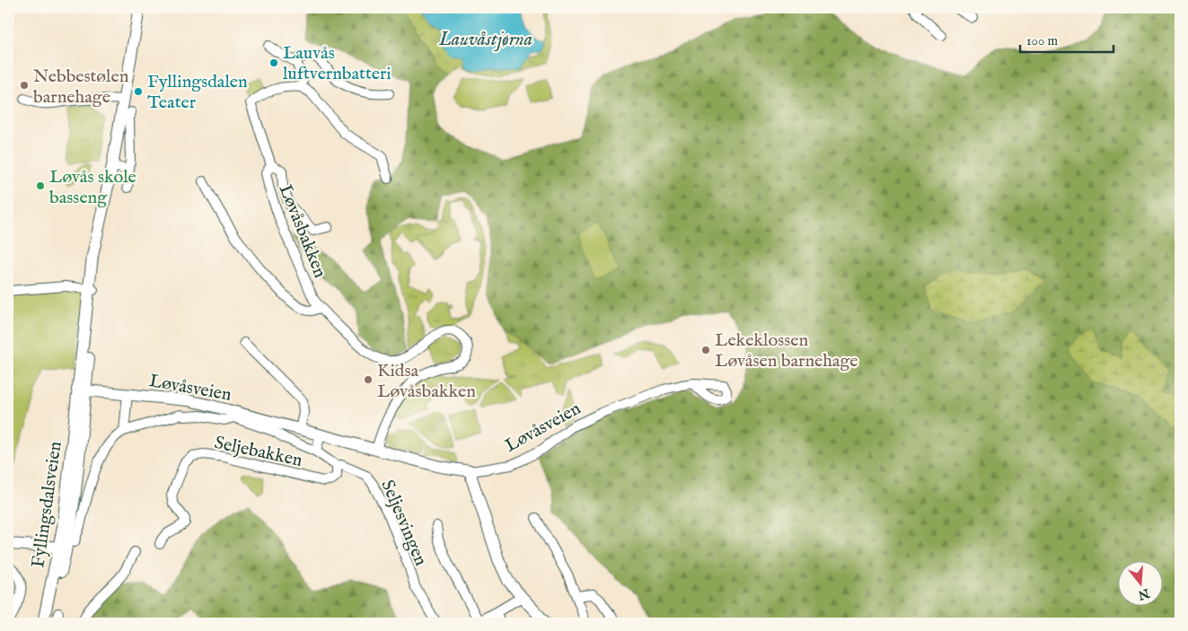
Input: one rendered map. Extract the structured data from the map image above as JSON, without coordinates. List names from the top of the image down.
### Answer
{
  "streets": {
    "main road": ["Løvåsveien", "Fyllingsdalsveien"],
    "street": ["Løvåsbakken", "Seljebakken", "Seljesvingen"]
  },
  "crossings": [
    ["Løvåsbakken", "Løvåsveien"],
    ["Løvåsveien", "Fyllingsdalsveien"],
    ["Løvåsveien", "Seljesvingen"],
    ["Seljebakken", "Seljesvingen"]
  ],
  "water": ["Lauvåstjørna"],
  "places": [
    "Lauvås luftvernbatteri",
    "Nebbestølen barnehage",
    "Fyllingsdalen Teater",
    "Løvås skole basseng",
    "Lekeklossen Løvåsen barnehage",
    "Kidsa Løvåsbakken"
  ],
  "scale_bar": "100 m",
  "north": "bottom"
}
